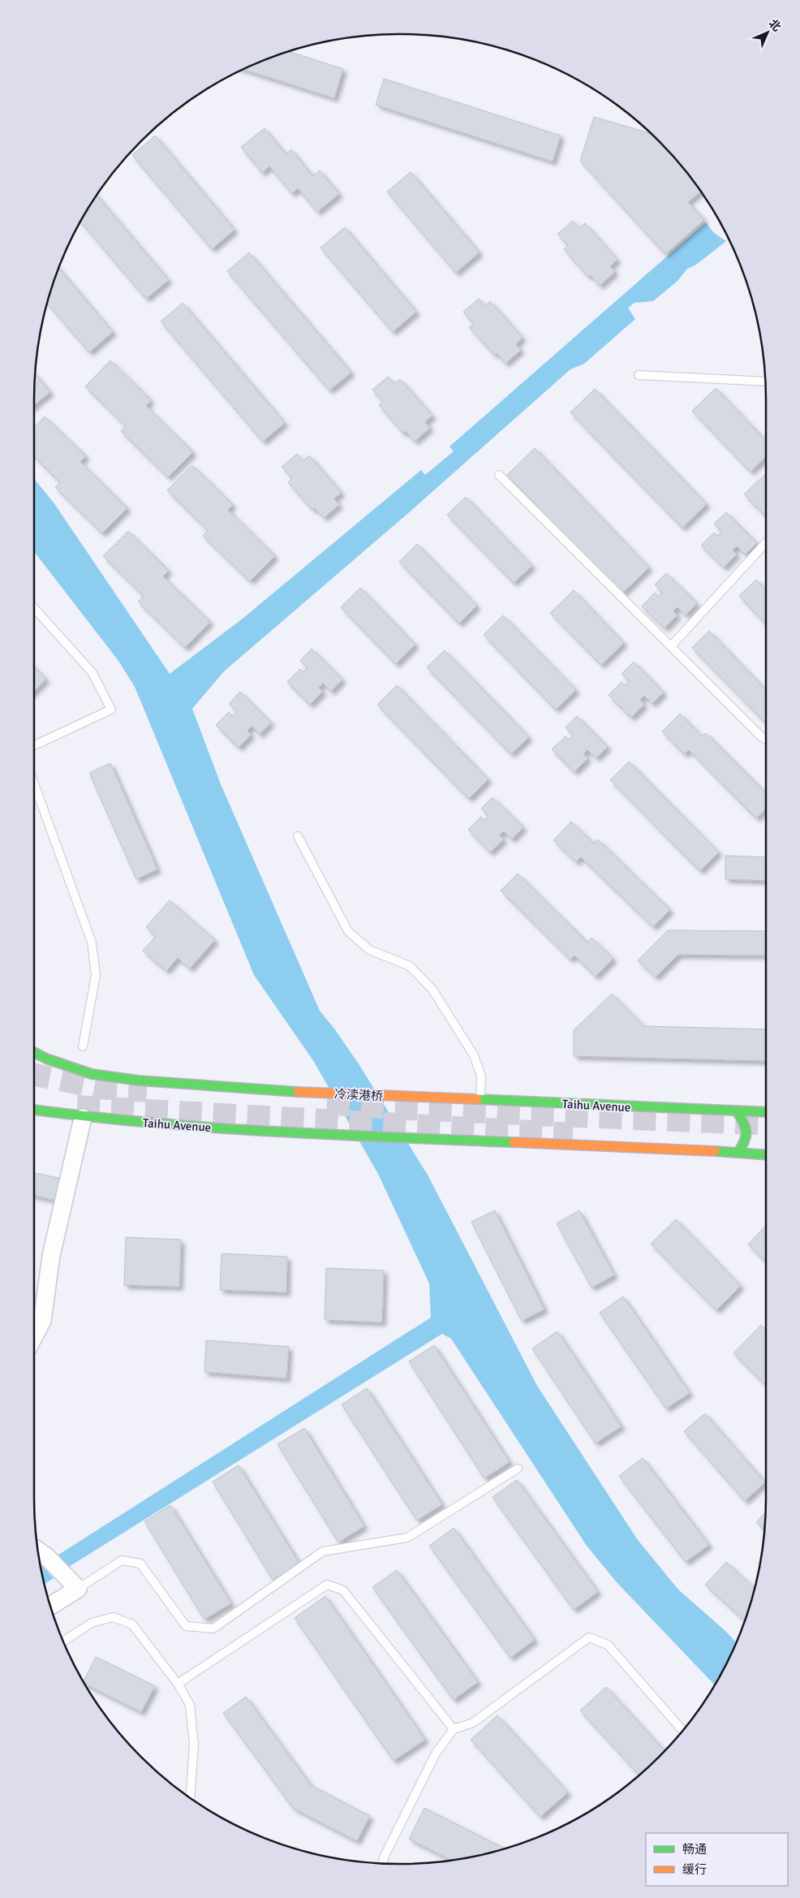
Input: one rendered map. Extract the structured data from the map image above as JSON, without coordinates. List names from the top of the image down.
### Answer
{
  "streets": {
    "main road": ["冷渎港桥", "Taihu Avenue"]
  },
  "crossings": [
    ["冷渎港桥", "Taihu Avenue"]
  ],
  "legend": ["畅通", "缓行"],
  "north": "top right"
}
